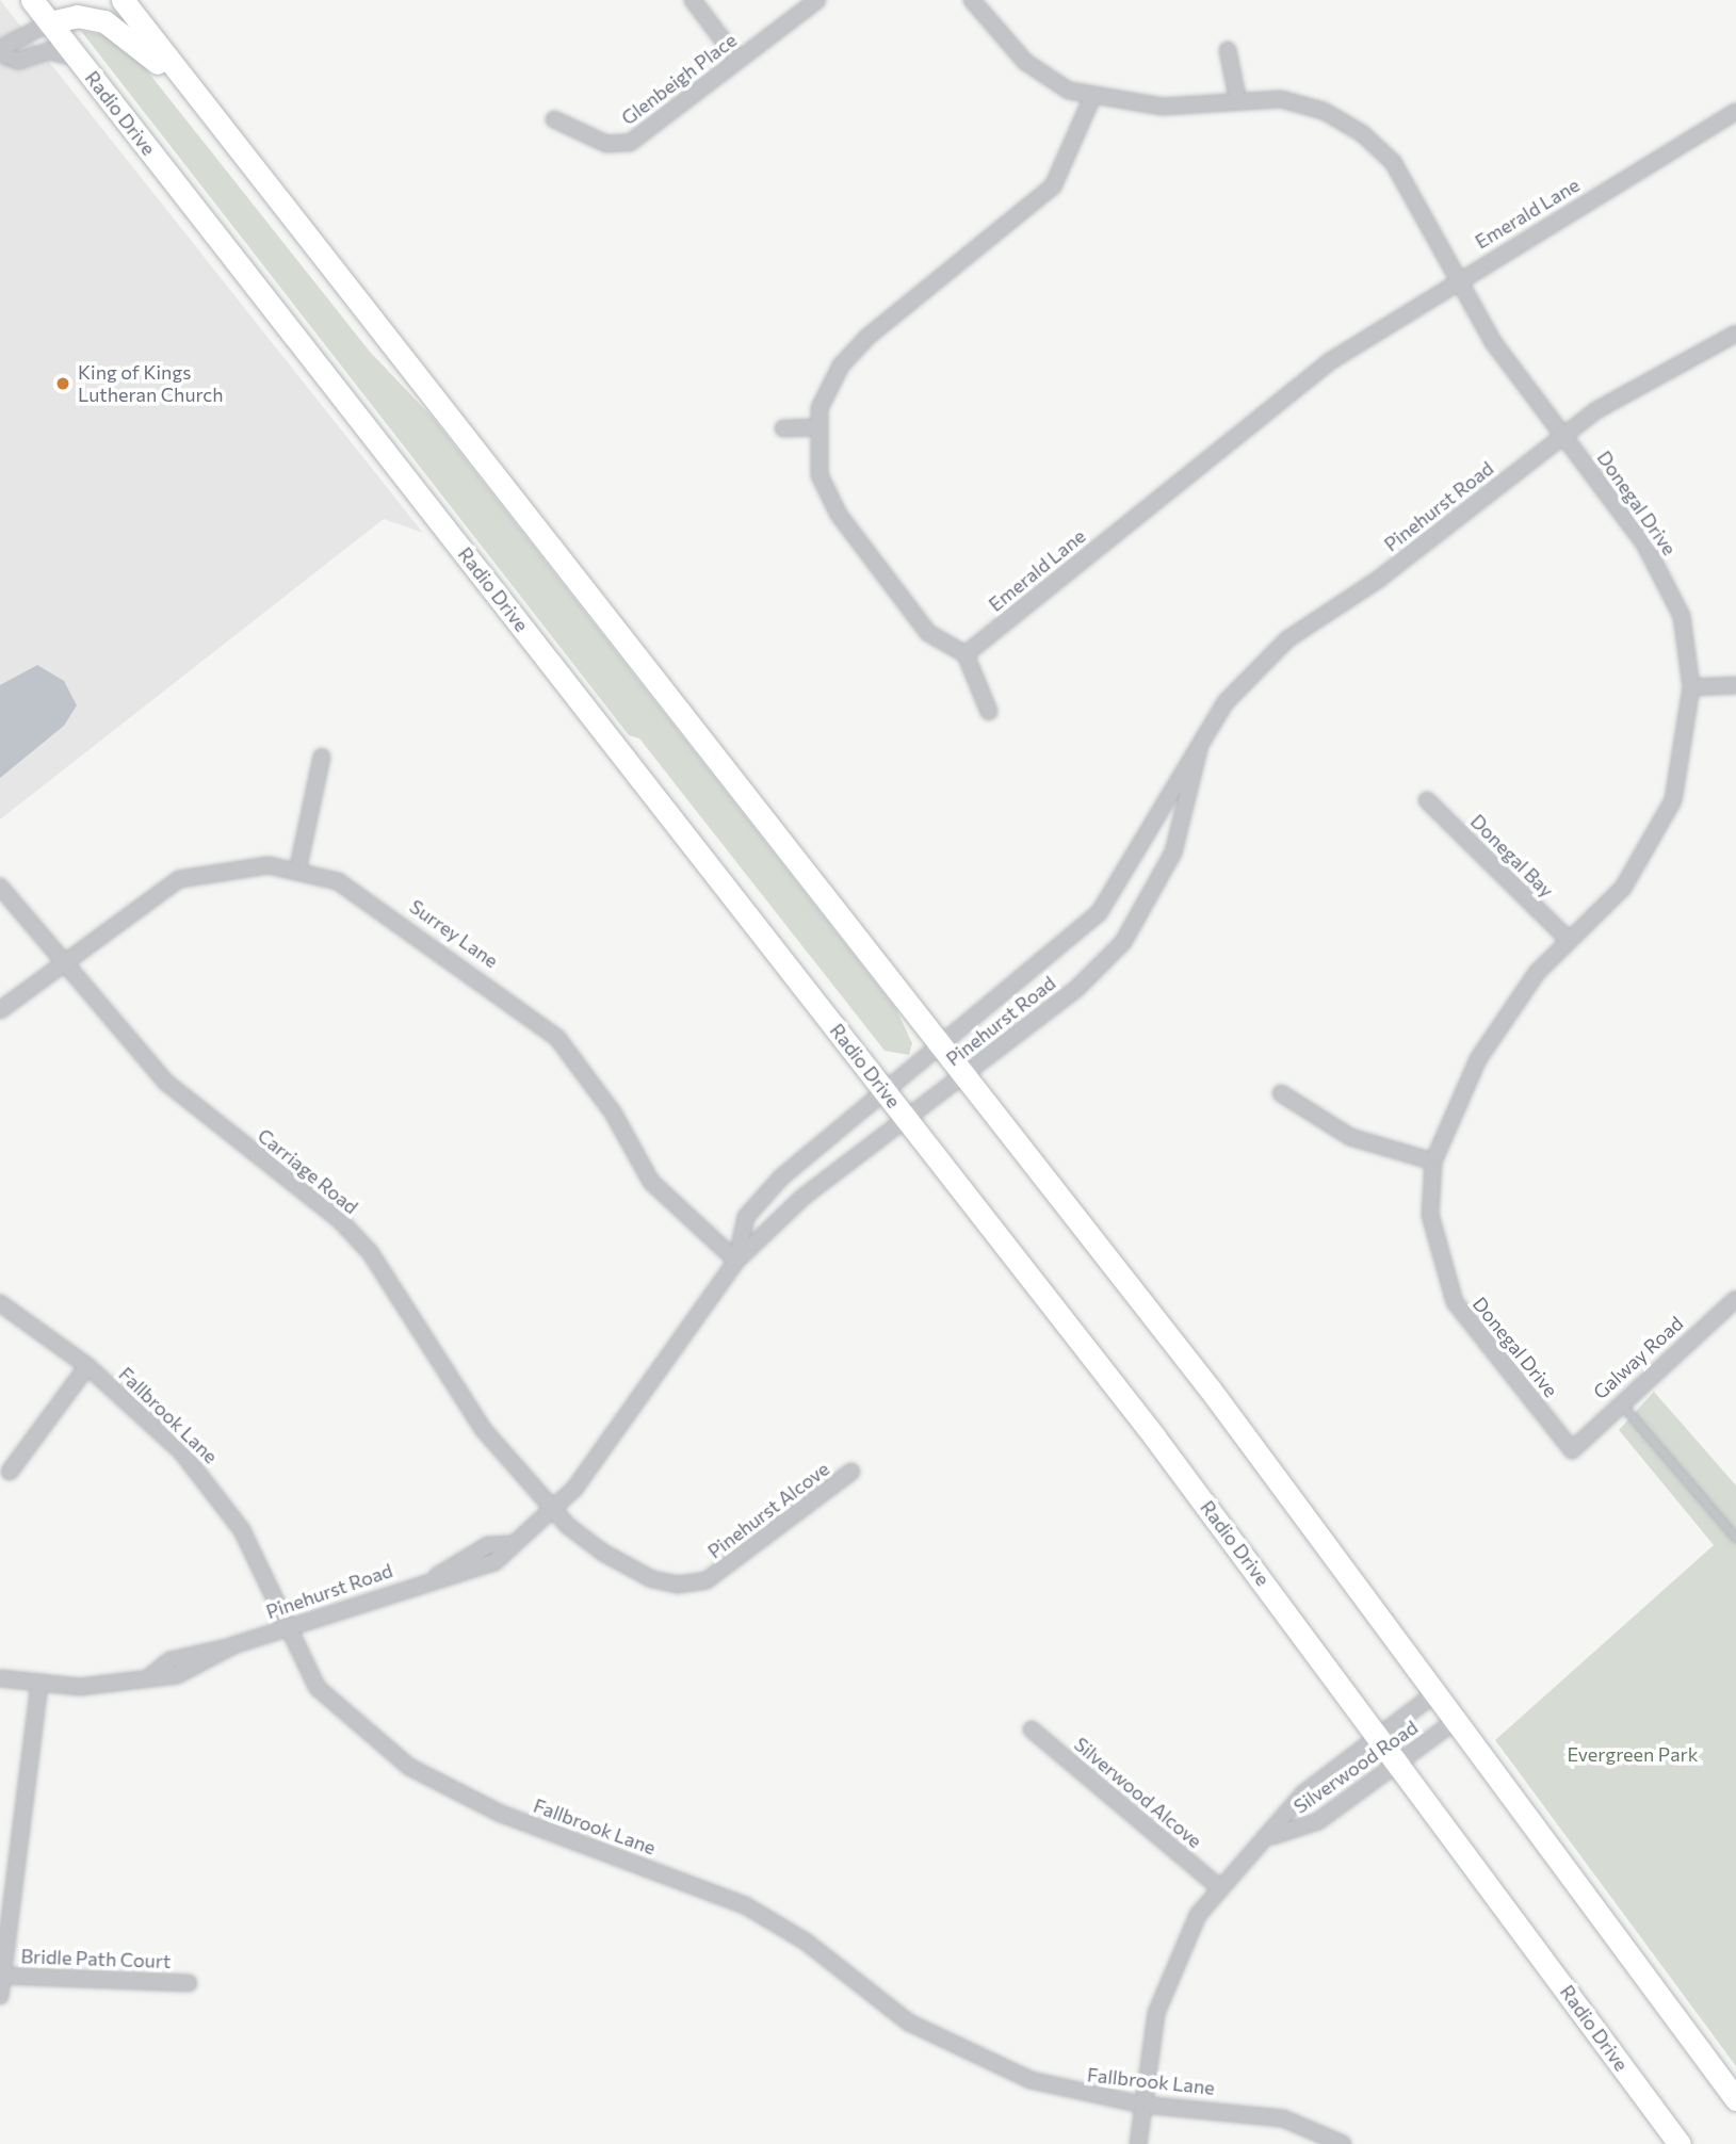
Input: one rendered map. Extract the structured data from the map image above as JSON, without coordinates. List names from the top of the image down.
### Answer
{
  "streets": {
    "main road": ["Radio Drive"],
    "street": [
      "Glenbeigh Place",
      "Emerald Lane",
      "Donegal Drive",
      "Pinehurst Road",
      "Donegal Bay",
      "Surrey Lane",
      "Carriage Road",
      "Galway Road",
      "Fallbrook Lane",
      "Pinehurst Alcove",
      "Silverwood Road",
      "Silverwood Alcove",
      "Bridle Path Court"
    ]
  },
  "crossings": [
    ["Radio Drive", "Pinehurst Road"],
    ["Radio Drive", "Silverwood Road"],
    ["Emerald Lane", "Donegal Drive"],
    ["Donegal Drive", "Pinehurst Road"],
    ["Donegal Drive", "Donegal Bay"],
    ["Donegal Drive", "Galway Road"],
    ["Pinehurst Road", "Surrey Lane"],
    ["Pinehurst Road", "Carriage Road"],
    ["Pinehurst Road", "Fallbrook Lane"],
    ["Pinehurst Road", "Pinehurst Alcove"],
    ["Surrey Lane", "Carriage Road"],
    ["Carriage Road", "Pinehurst Alcove"],
    ["Fallbrook Lane", "Silverwood Road"],
    ["Silverwood Road", "Silverwood Alcove"]
  ],
  "parks": ["Evergreen Park"],
  "places": ["King of Kings Lutheran Church"]
}
